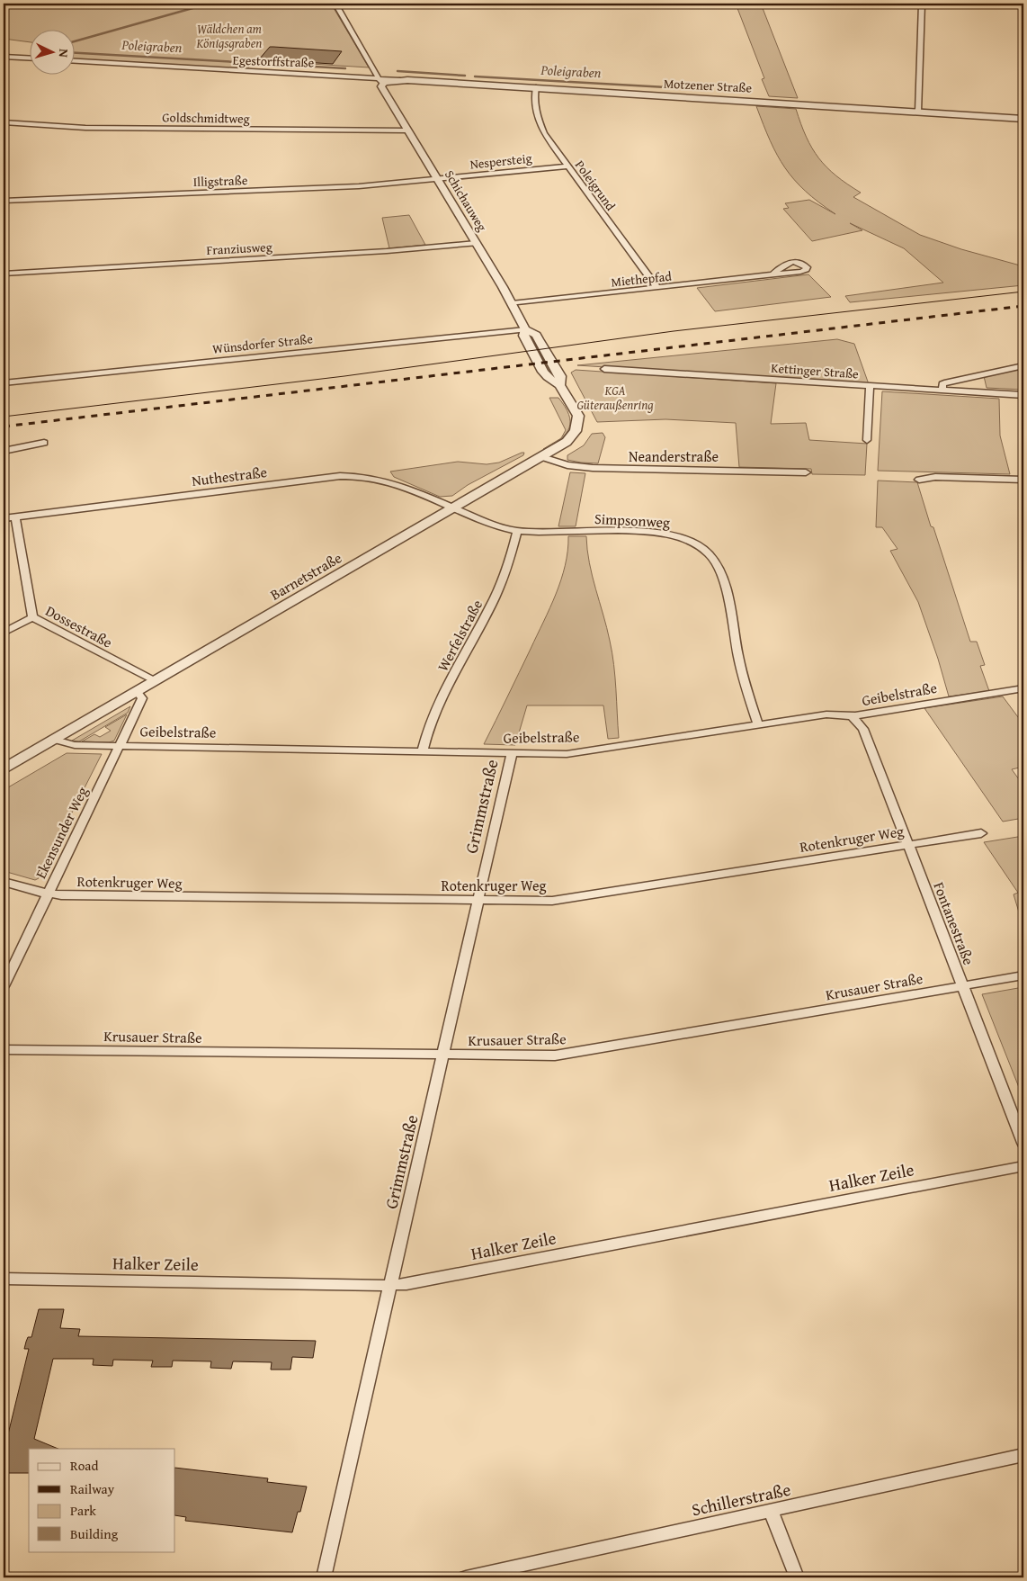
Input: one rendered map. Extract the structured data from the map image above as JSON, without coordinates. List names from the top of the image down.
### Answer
{
  "streets": {
    "street": [
      "Egestorffstraße",
      "Motzener Straße",
      "Goldschmidtweg",
      "Nespersteig",
      "Illigstraße",
      "Poleigrund",
      "Schichauweg",
      "Franziusweg",
      "Miethepfad",
      "Wünsdorfer Straße",
      "Kettinger Straße",
      "Neanderstraße",
      "Nuthestraße",
      "Simpsonweg",
      "Barnetstraße",
      "Dossestraße",
      "Werfelstraße",
      "Geibelstraße",
      "Grimmstraße",
      "Ekensunder Weg",
      "Rotenkruger Weg",
      "Fontanestraße",
      "Krusauer Straße",
      "Halker Zeile",
      "Schillerstraße"
    ]
  },
  "crossings": [
    ["Egestorffstraße", "Motzener Straße"],
    ["Egestorffstraße", "Schichauweg"],
    ["Motzener Straße", "Poleigrund"],
    ["Motzener Straße", "Schichauweg"],
    ["Goldschmidtweg", "Schichauweg"],
    ["Nespersteig", "Illigstraße"],
    ["Nespersteig", "Poleigrund"],
    ["Nespersteig", "Schichauweg"],
    ["Illigstraße", "Schichauweg"],
    ["Poleigrund", "Miethepfad"],
    ["Schichauweg", "Franziusweg"],
    ["Schichauweg", "Miethepfad"],
    ["Schichauweg", "Wünsdorfer Straße"],
    ["Schichauweg", "Barnetstraße"],
    ["Wünsdorfer Straße", "Barnetstraße"],
    ["Neanderstraße", "Barnetstraße"],
    ["Nuthestraße", "Simpsonweg"],
    ["Nuthestraße", "Barnetstraße"],
    ["Nuthestraße", "Dossestraße"],
    ["Simpsonweg", "Barnetstraße"],
    ["Simpsonweg", "Werfelstraße"],
    ["Simpsonweg", "Geibelstraße"],
    ["Barnetstraße", "Dossestraße"],
    ["Barnetstraße", "Geibelstraße"],
    ["Barnetstraße", "Ekensunder Weg"],
    ["Werfelstraße", "Geibelstraße"],
    ["Geibelstraße", "Grimmstraße"],
    ["Geibelstraße", "Ekensunder Weg"],
    ["Geibelstraße", "Fontanestraße"],
    ["Grimmstraße", "Rotenkruger Weg"],
    ["Grimmstraße", "Krusauer Straße"],
    ["Grimmstraße", "Halker Zeile"],
    ["Ekensunder Weg", "Rotenkruger Weg"],
    ["Rotenkruger Weg", "Fontanestraße"],
    ["Fontanestraße", "Krusauer Straße"]
  ],
  "water": ["Poleigraben"],
  "parks": ["Wäldchen am Königsgraben", "KGA Güteraußenring"],
  "legend": [
    "Road",
    "Railway",
    "Park",
    "Building"
  ],
  "north": "right"
}
